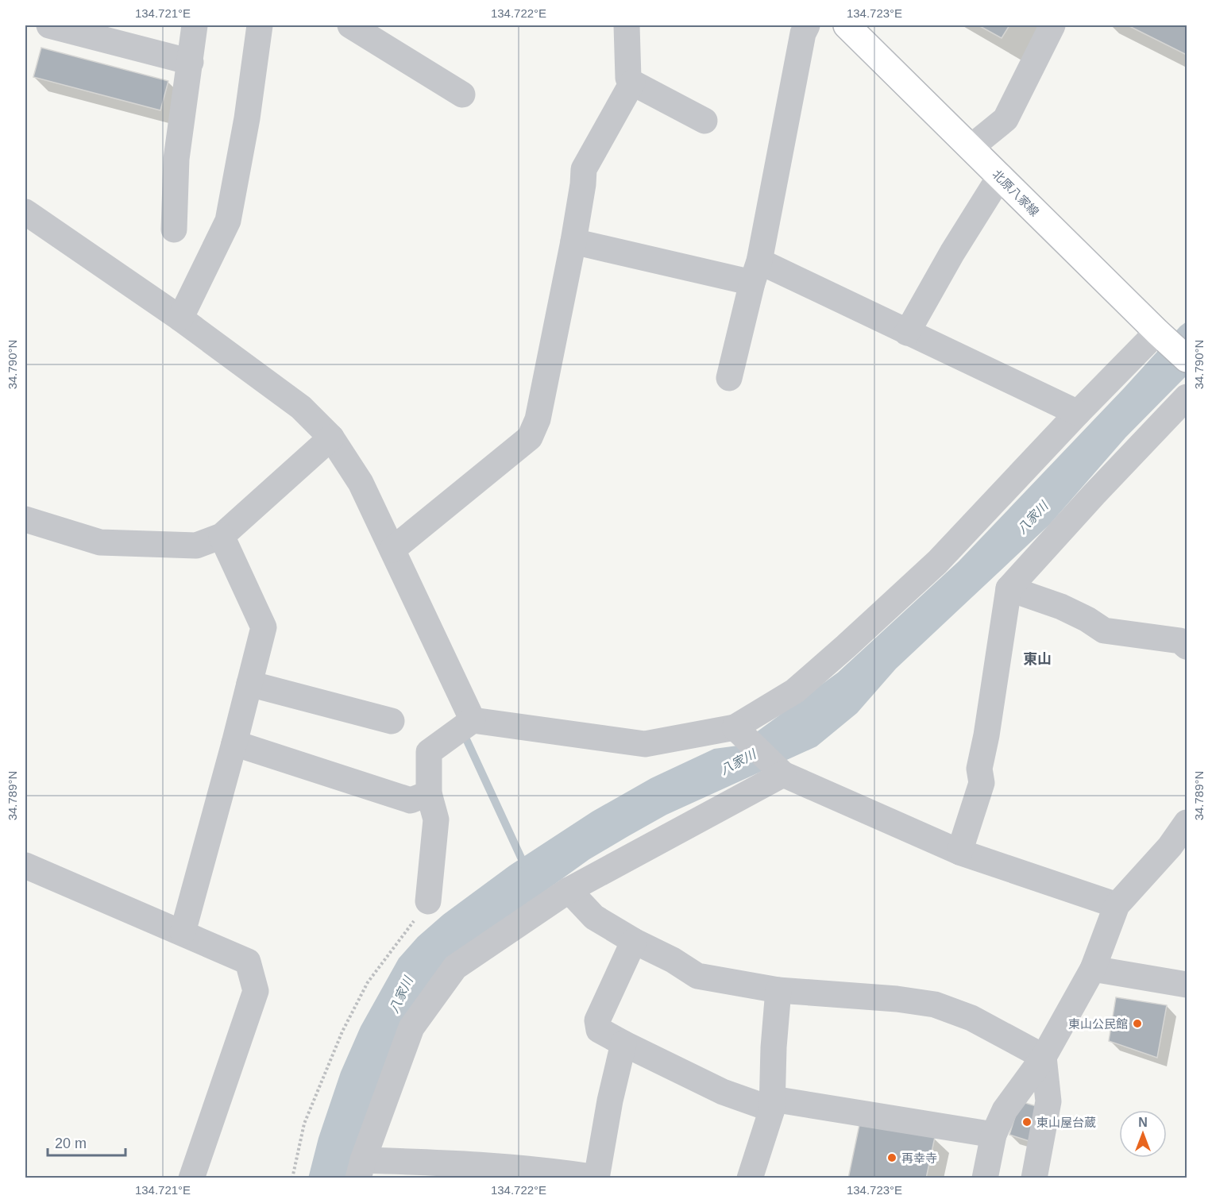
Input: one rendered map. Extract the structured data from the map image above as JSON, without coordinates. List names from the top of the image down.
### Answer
{
  "streets": {
    "main road": ["北原八家線"]
  },
  "districts": ["東山"],
  "water": ["八家川"],
  "places": ["東山公民館", "東山屋台蔵", "再幸寺"],
  "scale_bar": "20 m",
  "north": "top",
  "coordinates": [
    "134.721°E",
    "134.722°E",
    "134.723°E",
    "34.790°N",
    "34.789°N"
  ]
}
